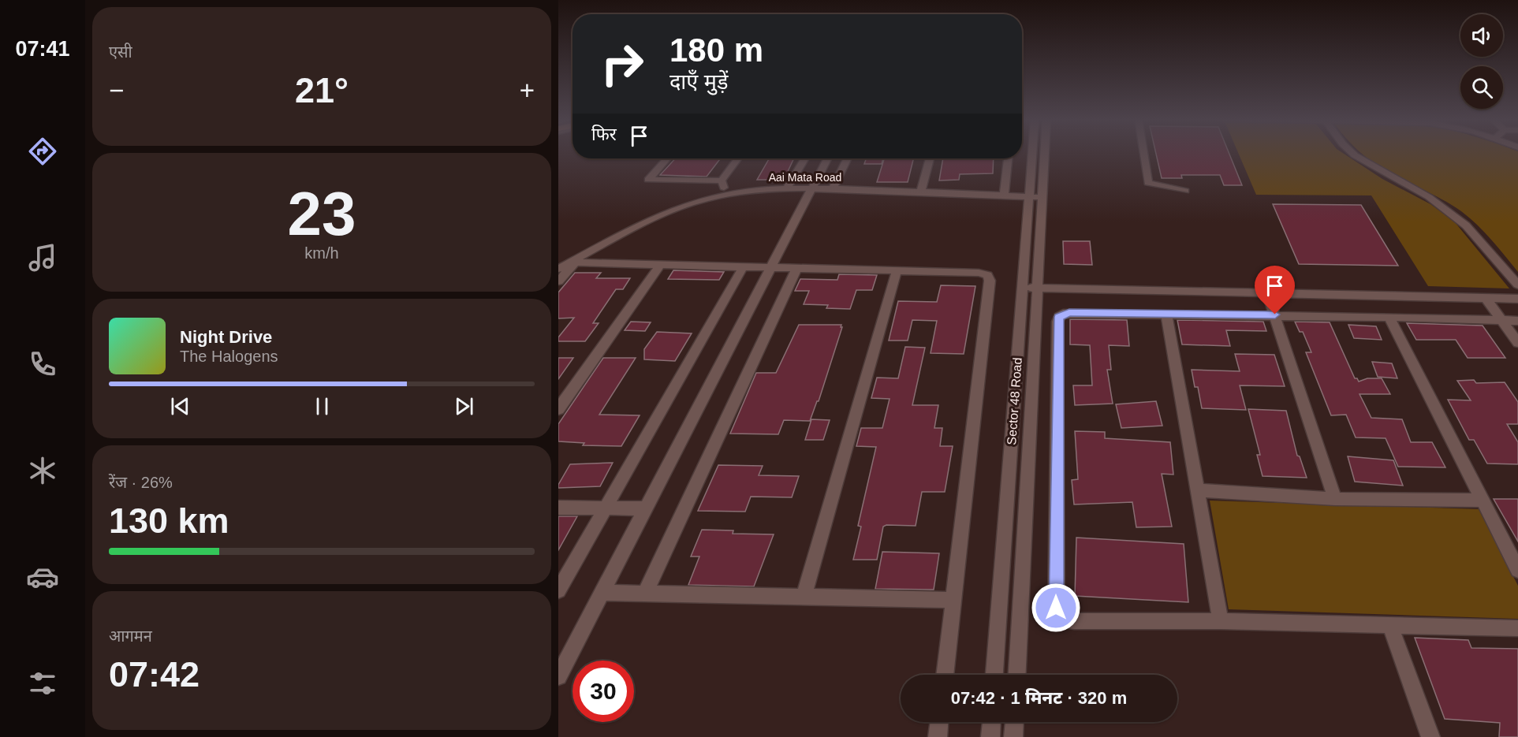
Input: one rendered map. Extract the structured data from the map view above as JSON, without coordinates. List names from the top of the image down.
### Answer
{
  "streets": {
    "street": ["Aai Mata Road", "Sector 48 Road"]
  },
  "crossings": [
    ["Aai Mata Road", "Sector 48 Road"]
  ],
  "page": {
    "tabs": "07:41",
    "tile": [
      "एसी",
      ["23", "km/h"],
      ["रेंज · 26%", "130 km"],
      ["आगमन", "07:42"]
    ],
    "turn": ["180 m", "दाएँ मुड़ें"],
    "heat": ["−", "21°", "+"],
    "then": "फिर",
    "song": ["Night Drive", "The Halogens"],
    "limit": "30",
    "trip": "07:42 · 1 मिनट · 320 m"
  }
}
